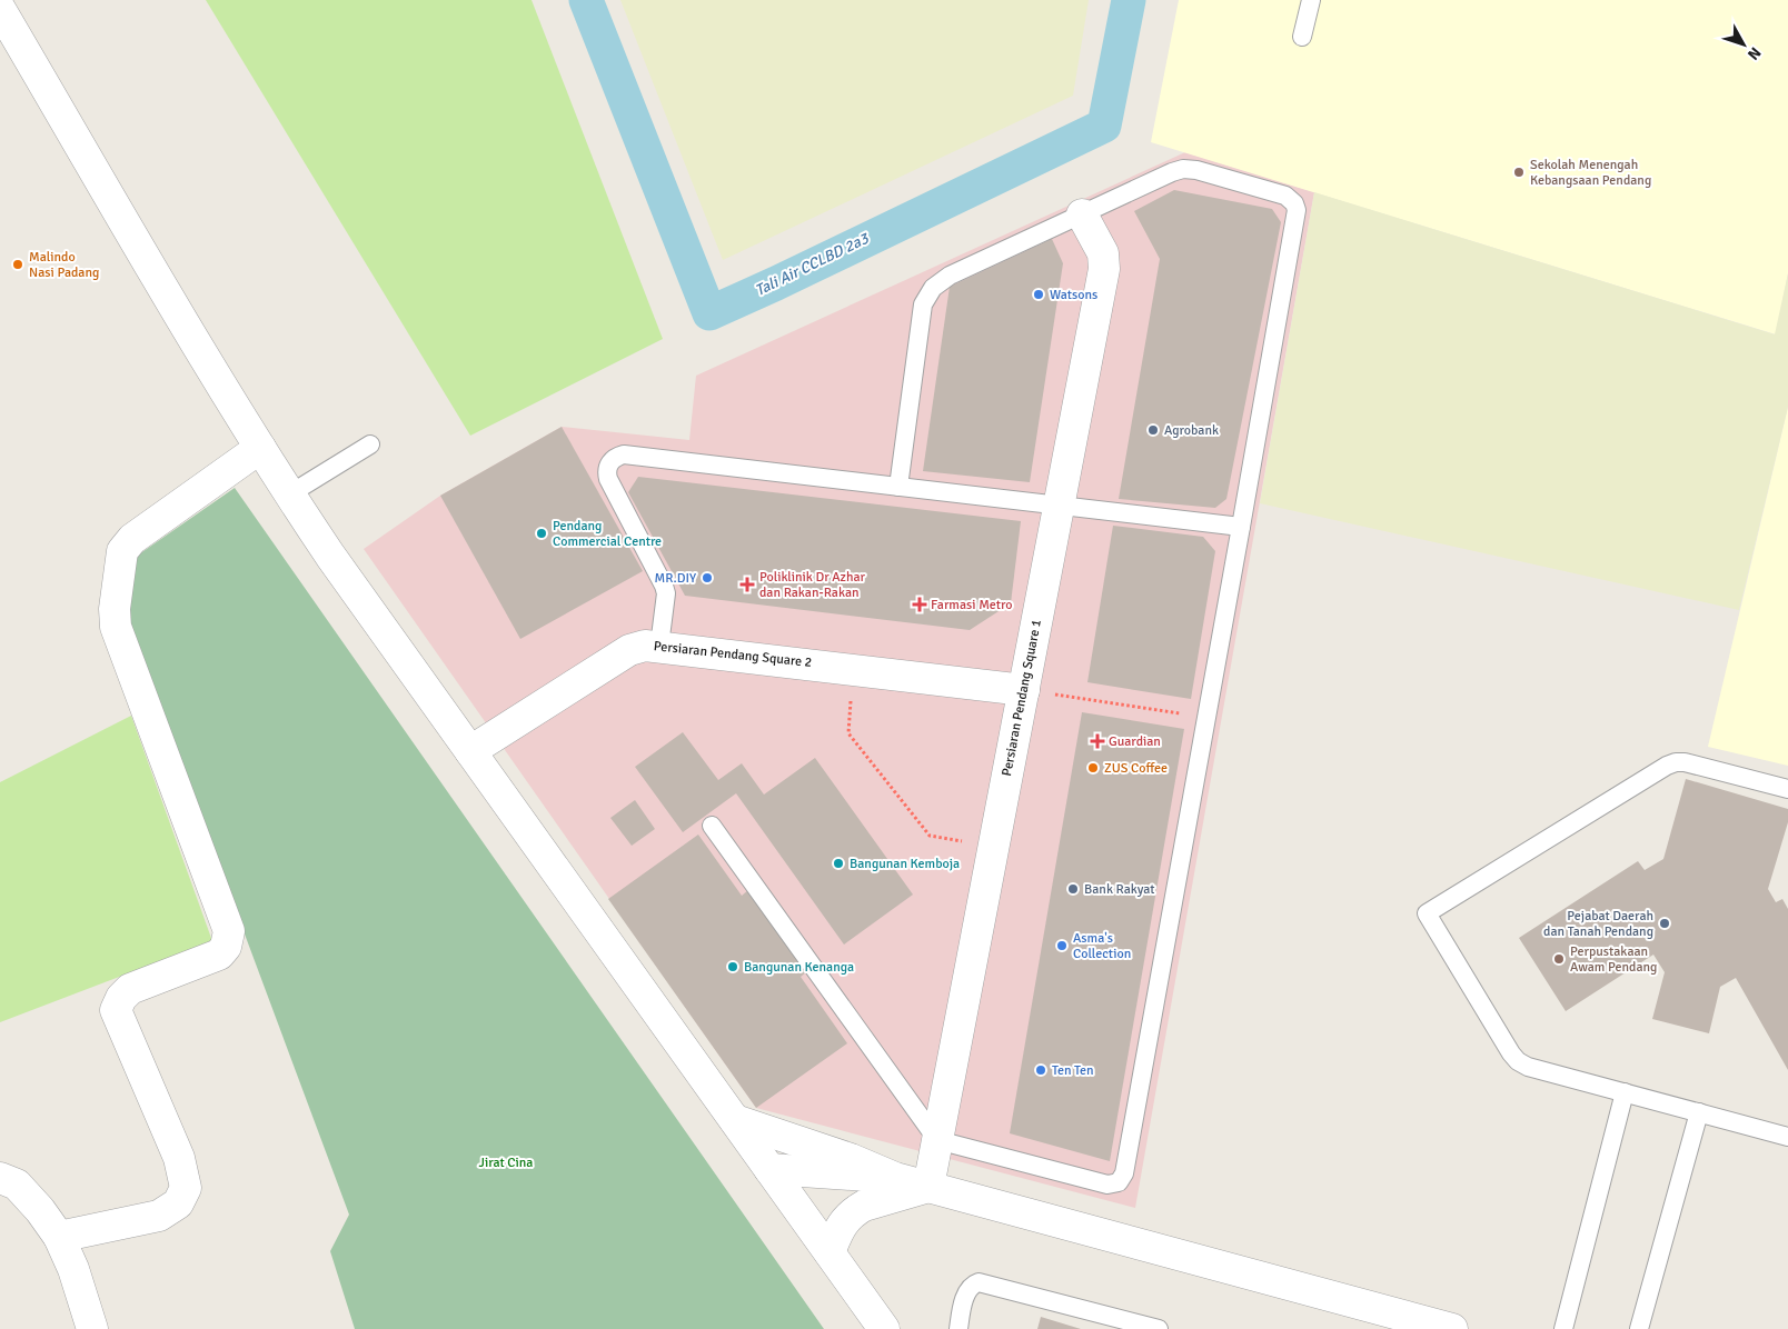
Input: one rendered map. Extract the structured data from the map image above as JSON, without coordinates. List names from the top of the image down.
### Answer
{
  "streets": {
    "street": ["Persiaran Pendang Square 2", "Persiaran Pendang Square 1"]
  },
  "crossings": [
    ["Persiaran Pendang Square 2", "Persiaran Pendang Square 1"]
  ],
  "water": ["Tali Air CCLBD 2a3"],
  "parks": ["Jirat Cina"],
  "places": {
    "other": [
      "Sekolah Menengah Kebangsaan Pendang",
      "Malindo Nasi Padang",
      "Watsons",
      "Agrobank",
      "Pendang Commercial Centre",
      "MR.DIY",
      "ZUS Coffee",
      "Bangunan Kemboja",
      "Bank Rakyat",
      "Pejabat Daerah dan Tanah Pendang",
      "Asma's Collection",
      "Perpustakaan Awam Pendang",
      "Bangunan Kenanga",
      "Ten Ten"
    ],
    "health": ["Poliklinik Dr Azhar dan Rakan-Rakan", "Farmasi Metro", "Guardian"]
  },
  "north": "bottom right"
}
